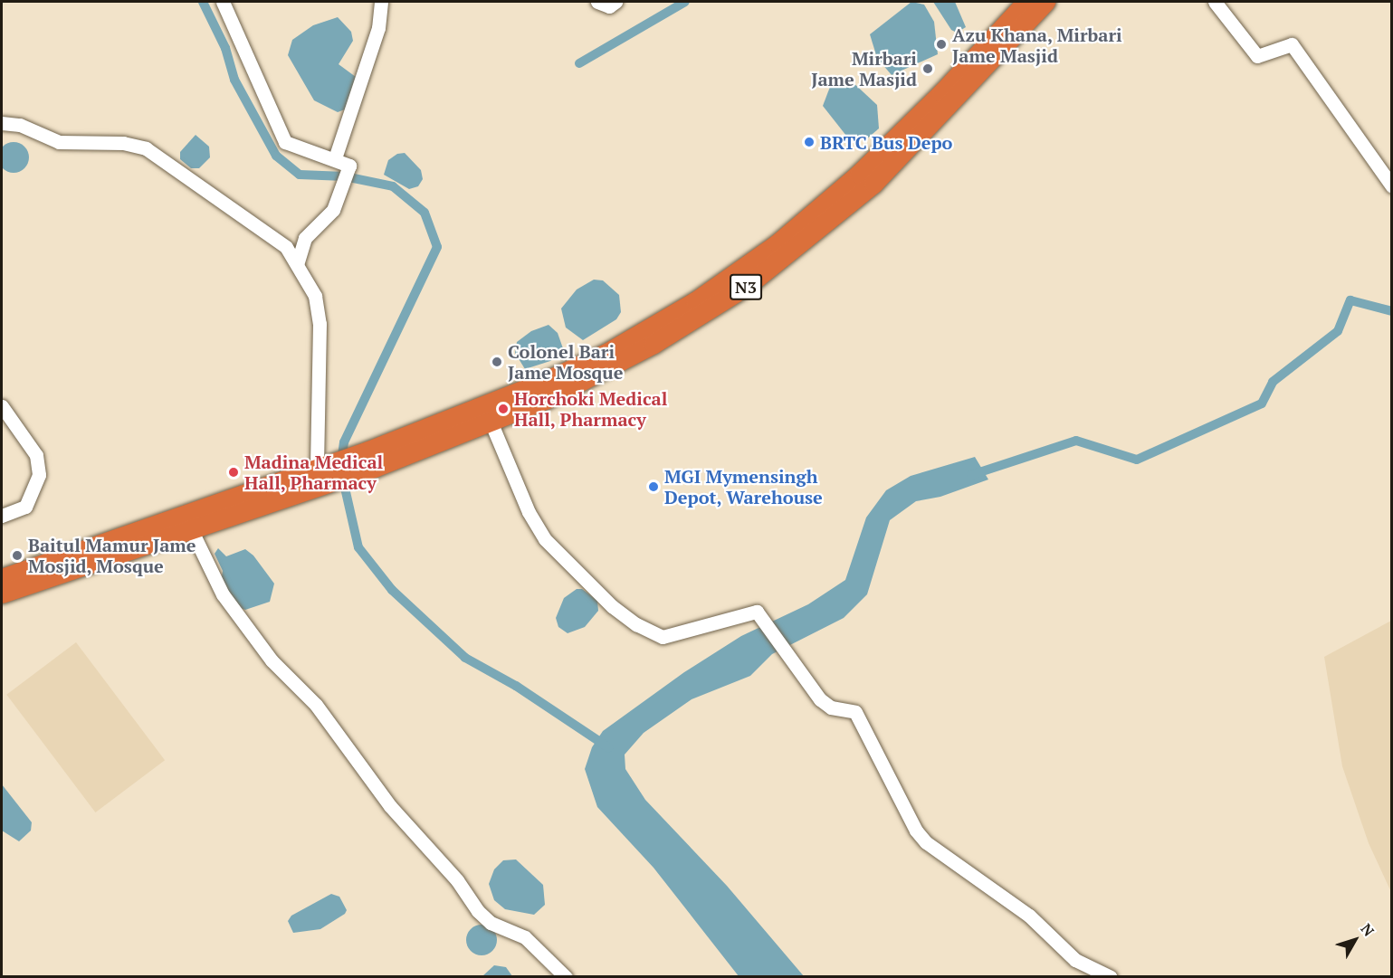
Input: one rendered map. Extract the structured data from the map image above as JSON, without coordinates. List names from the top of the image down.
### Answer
{
  "streets": {
    "highway": ["N3"]
  },
  "places": [
    "Azu Khana, Mirbari Jame Masjid",
    "Mirbari Jame Masjid",
    "BRTC Bus Depo",
    "Colonel Bari Jame Mosque",
    "Horchoki Medical Hall, Pharmacy",
    "Madina Medical Hall, Pharmacy",
    "MGI Mymensingh Depot, Warehouse",
    "Baitul Mamur Jame Mosjid, Mosque"
  ],
  "north": "top right"
}
